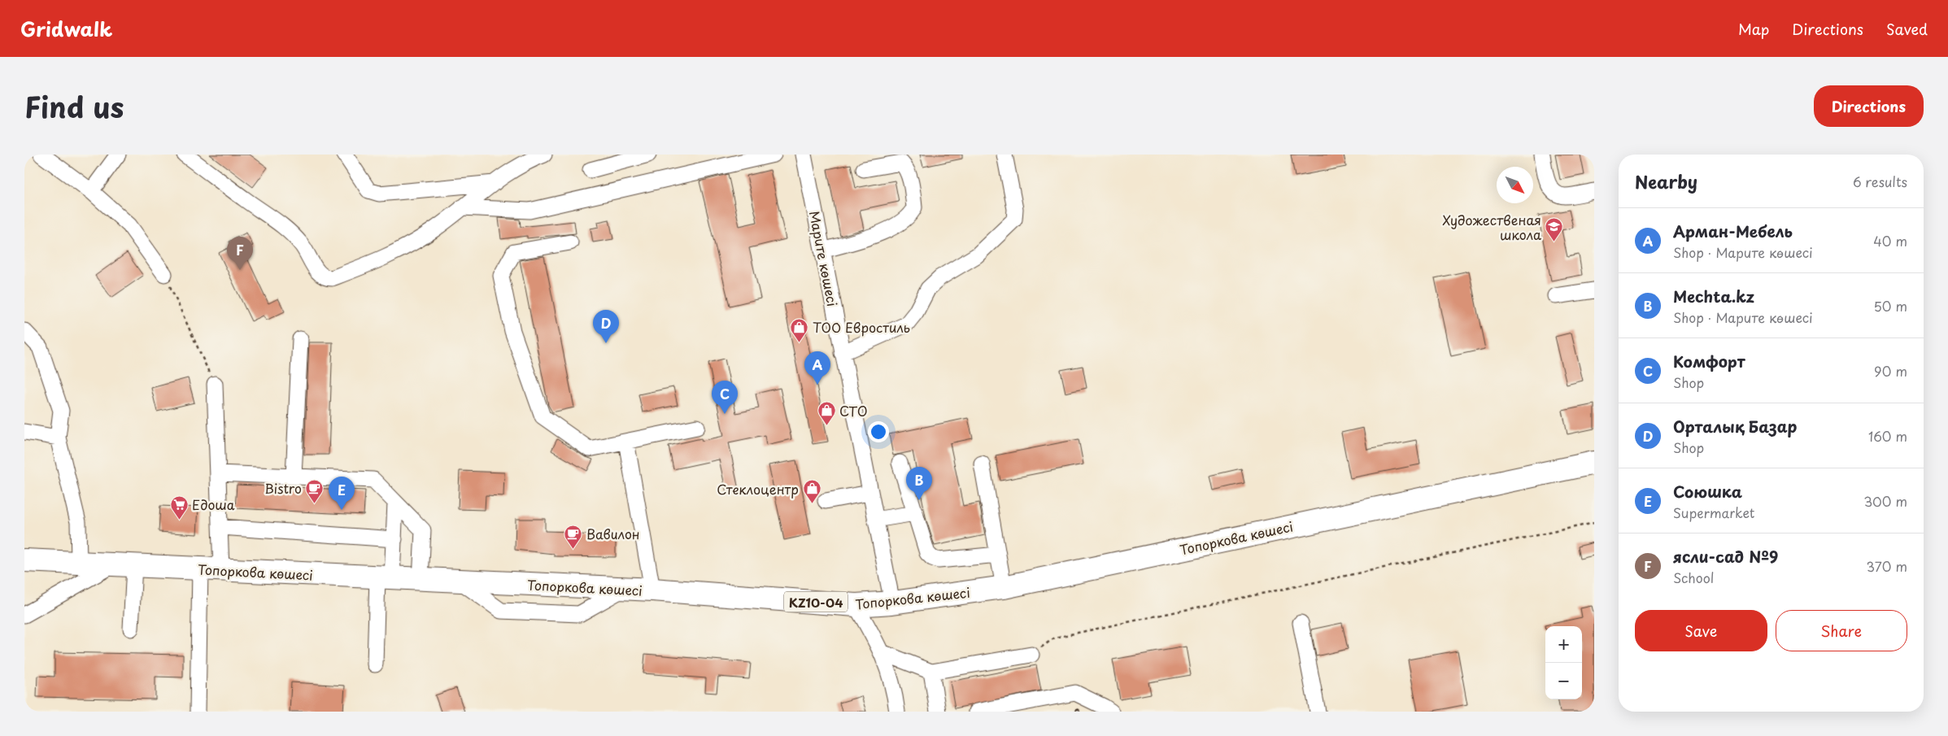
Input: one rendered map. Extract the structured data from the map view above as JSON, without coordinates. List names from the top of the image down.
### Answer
{
  "streets": {
    "highway": ["Топоркова көшесі", "KZ10-04"],
    "street": ["Марите көшесі"]
  },
  "crossings": [
    ["Марите көшесі", "Топоркова көшесі"]
  ],
  "places": {
    "school or university": ["Художественая школа"],
    "shop": ["ТОО Евростиль", "СТО", "Стеклоцентр"],
    "cafe": ["Bistro", "Вавилон"],
    "supermarket": ["Едоша"]
  },
  "north": "bottom right",
  "page": {
    "header": "Gridwalk",
    "nav": ["Map", "Directions", "Saved"],
    "title": "Find us",
    "buttons": [
      "Directions",
      ["Save", "Share"]
    ],
    "heading": ["Nearby", "6 results"],
    "list": [
      {
        "mark": "A",
        "name": "Арман-Мебель",
        "note": "Shop · Марите көшесі",
        "value": "40 m"
      },
      {
        "mark": "B",
        "name": "Mechta.kz",
        "note": "Shop · Марите көшесі",
        "value": "50 m"
      },
      {
        "mark": "C",
        "name": "Комфорт",
        "note": "Shop",
        "value": "90 m"
      },
      {
        "mark": "D",
        "name": "Орталық Базар",
        "note": "Shop",
        "value": "160 m"
      },
      {
        "mark": "E",
        "name": "Союшка",
        "note": "Supermarket",
        "value": "300 m"
      },
      {
        "mark": "F",
        "name": "ясли-сад №9",
        "note": "School",
        "value": "370 m"
      }
    ],
    "pins": [
      "F",
      "D",
      "A",
      "C",
      "B",
      "E"
    ],
    "map_buttons": ["+", "−"]
  }
}
